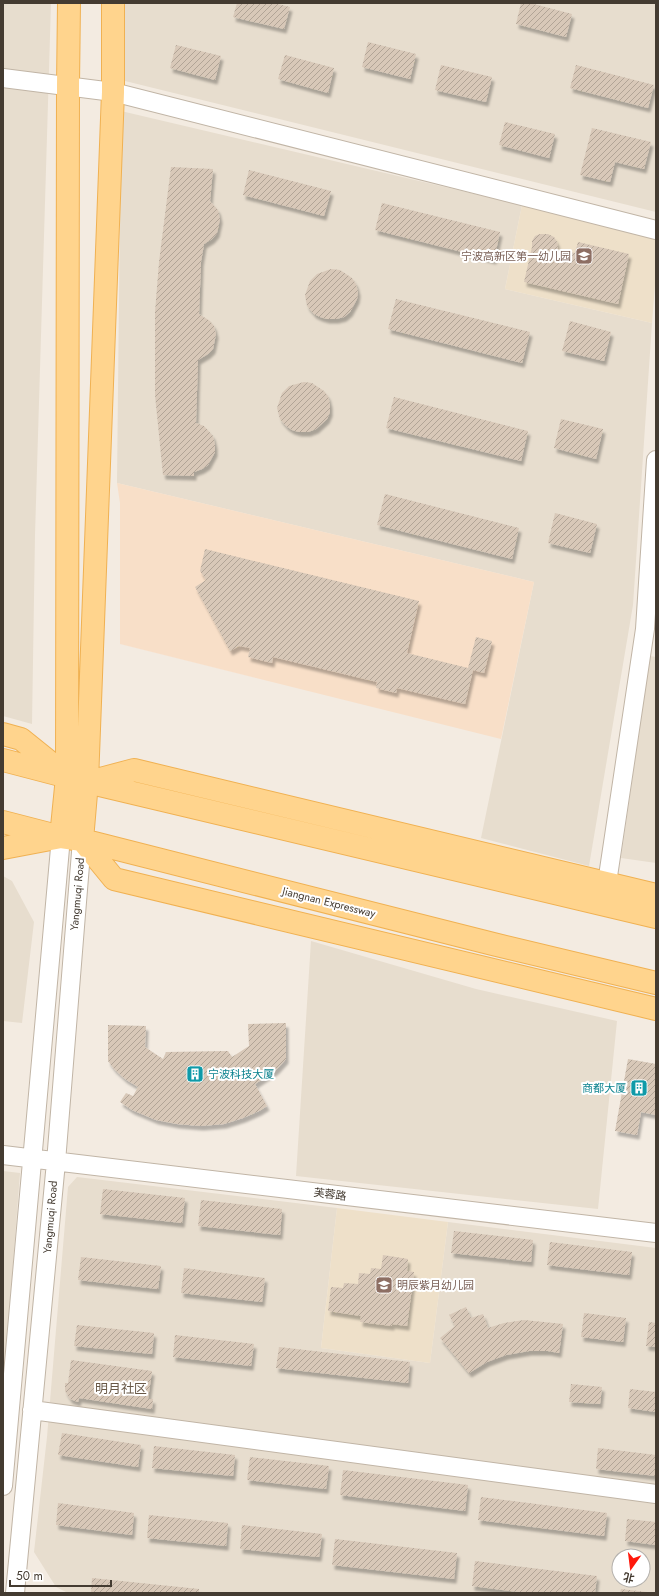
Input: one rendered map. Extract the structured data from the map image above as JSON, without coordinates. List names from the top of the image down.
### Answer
{
  "streets": {
    "main road": ["Jiangnan Expressway"],
    "street": ["Yangmuqi Road", "芙蓉路"]
  },
  "crossings": [
    ["Yangmuqi Road", "Jiangnan Expressway"],
    ["Yangmuqi Road", "芙蓉路"]
  ],
  "districts": ["明月社区"],
  "places": {
    "school or university": ["宁波高新区第一幼儿园", "明辰紫月幼儿园"],
    "building": ["宁波科技大厦", "商都大厦"]
  },
  "scale_bar": "50 m",
  "north": "bottom"
}
